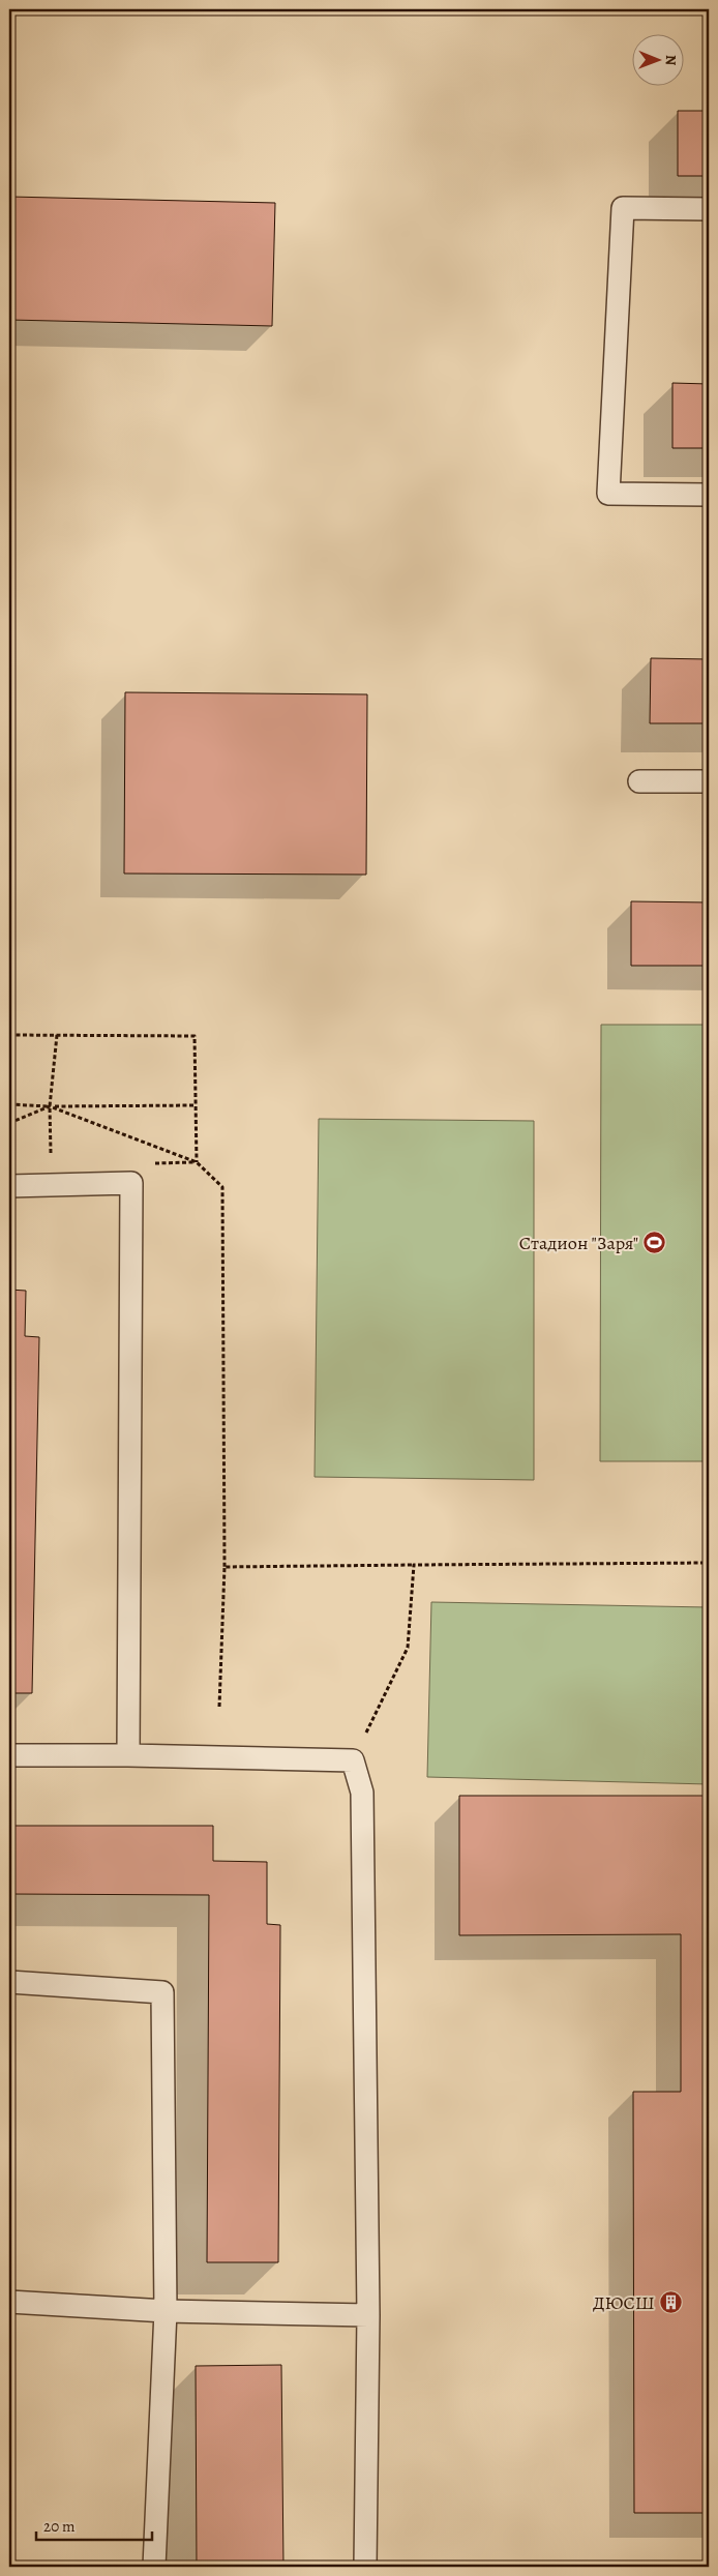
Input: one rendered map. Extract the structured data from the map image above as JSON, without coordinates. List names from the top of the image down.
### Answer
{
  "places": {
    "sports": ["Стадион \"Заря\""],
    "building": ["ДЮСШ"]
  },
  "scale_bar": "20 m",
  "north": "right"
}
